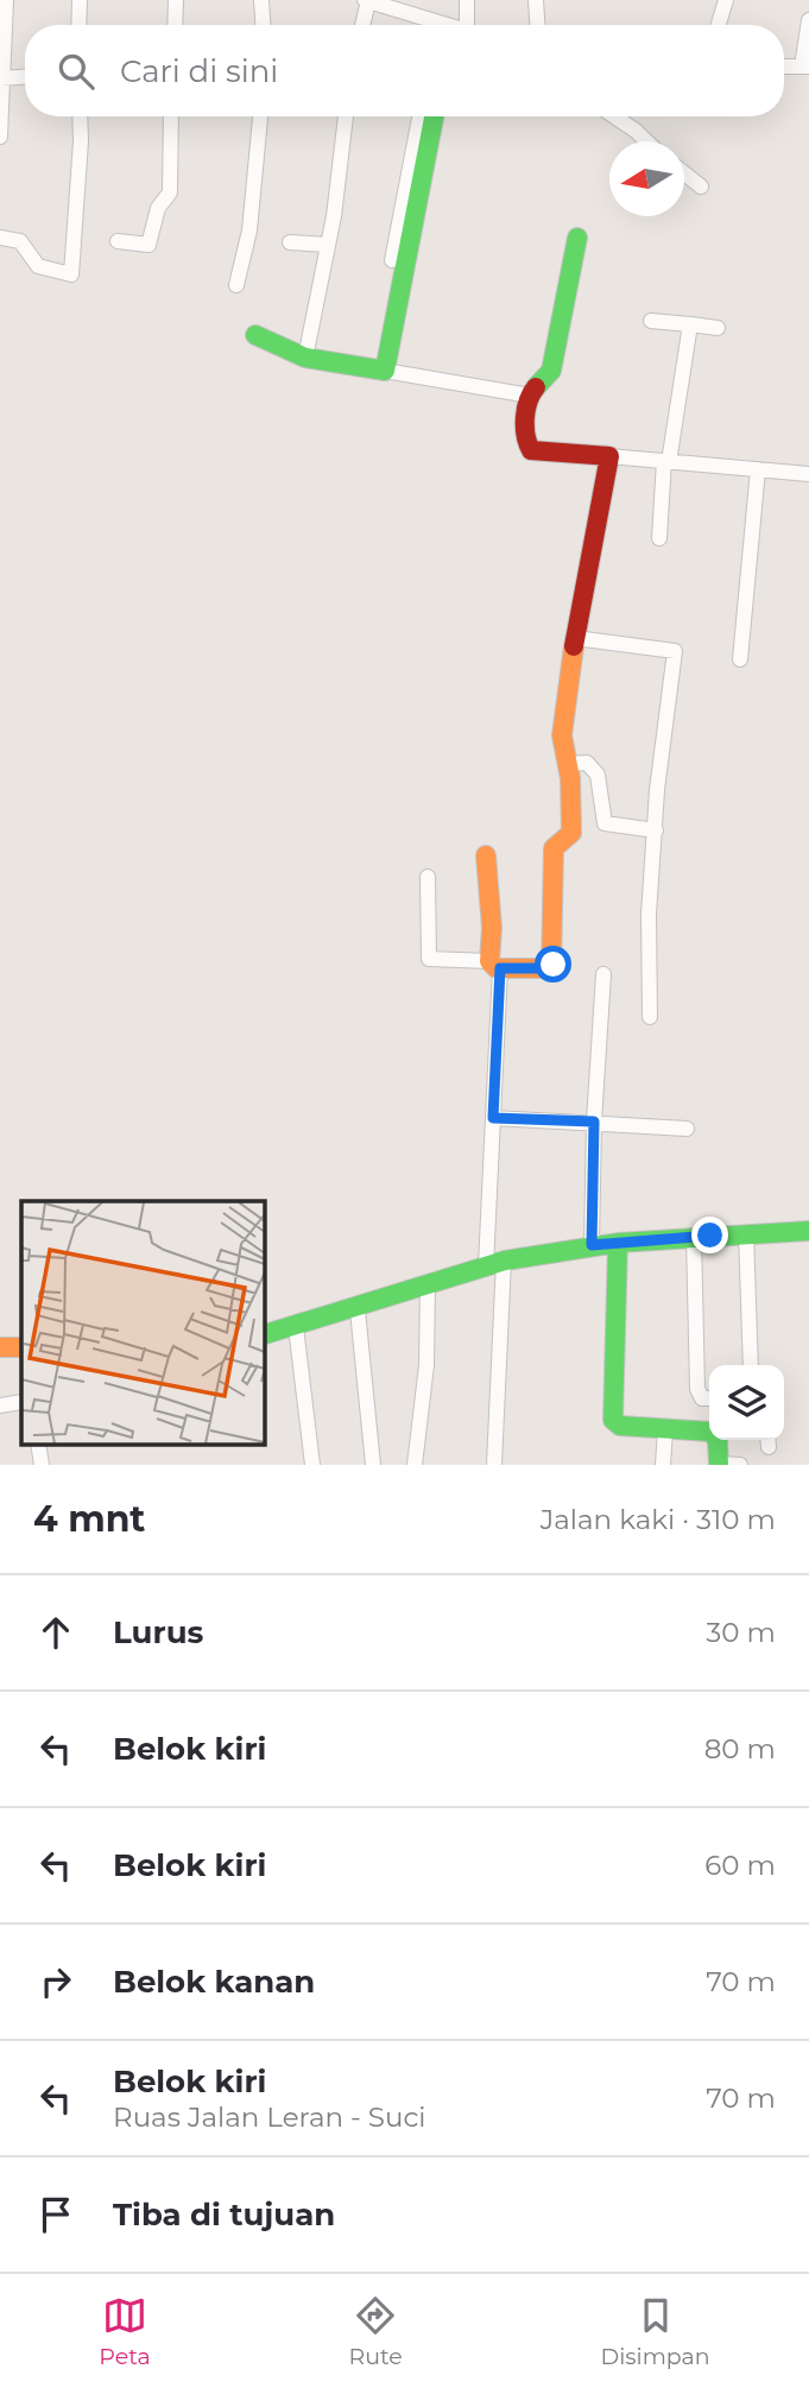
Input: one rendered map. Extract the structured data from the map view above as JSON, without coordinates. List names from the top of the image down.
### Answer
{
  "north": "left",
  "page": {
    "search": "Cari di sini",
    "heading": ["4 mnt", "Jalan kaki · 310 m"],
    "list": [
      ["Lurus", "30 m"],
      ["Belok kiri", "80 m"],
      ["Belok kiri", "60 m"],
      ["Belok kanan", "70 m"],
      ["Belok kiri", "Ruas Jalan Leran - Suci", "70 m"],
      "Tiba di tujuan"
    ],
    "nav": ["Peta", "Rute", "Disimpan"]
  }
}
